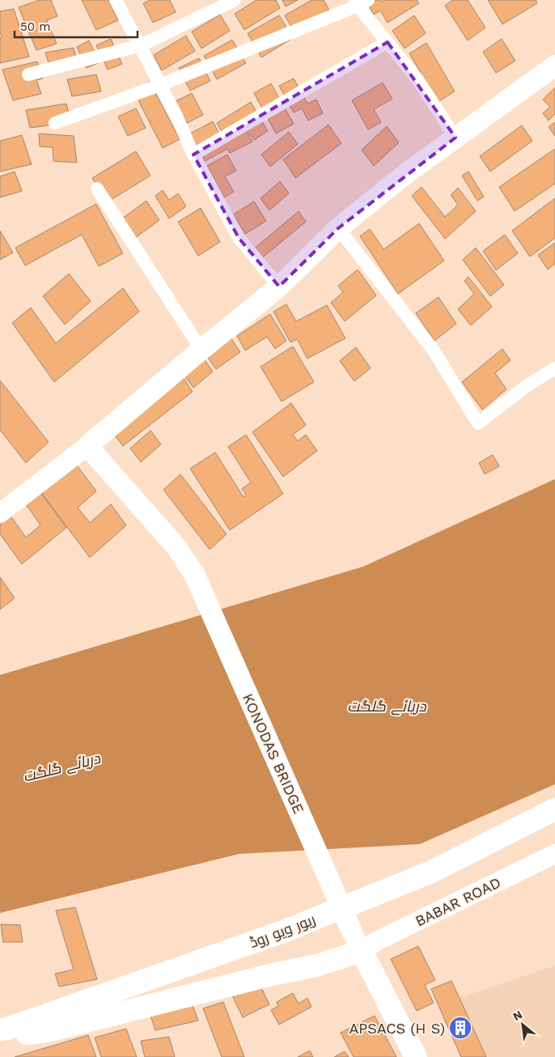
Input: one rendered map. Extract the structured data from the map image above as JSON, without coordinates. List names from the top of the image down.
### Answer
{
  "streets": {
    "highway": ["ریور ویو روڈ"],
    "main road": ["KONODAS BRIDGE"],
    "street": ["BABAR ROAD"]
  },
  "water": ["دریائے گلگت"],
  "places": {
    "building": ["APSACS (H S)"]
  },
  "scale_bar": "50 m",
  "north": "top left"
}
